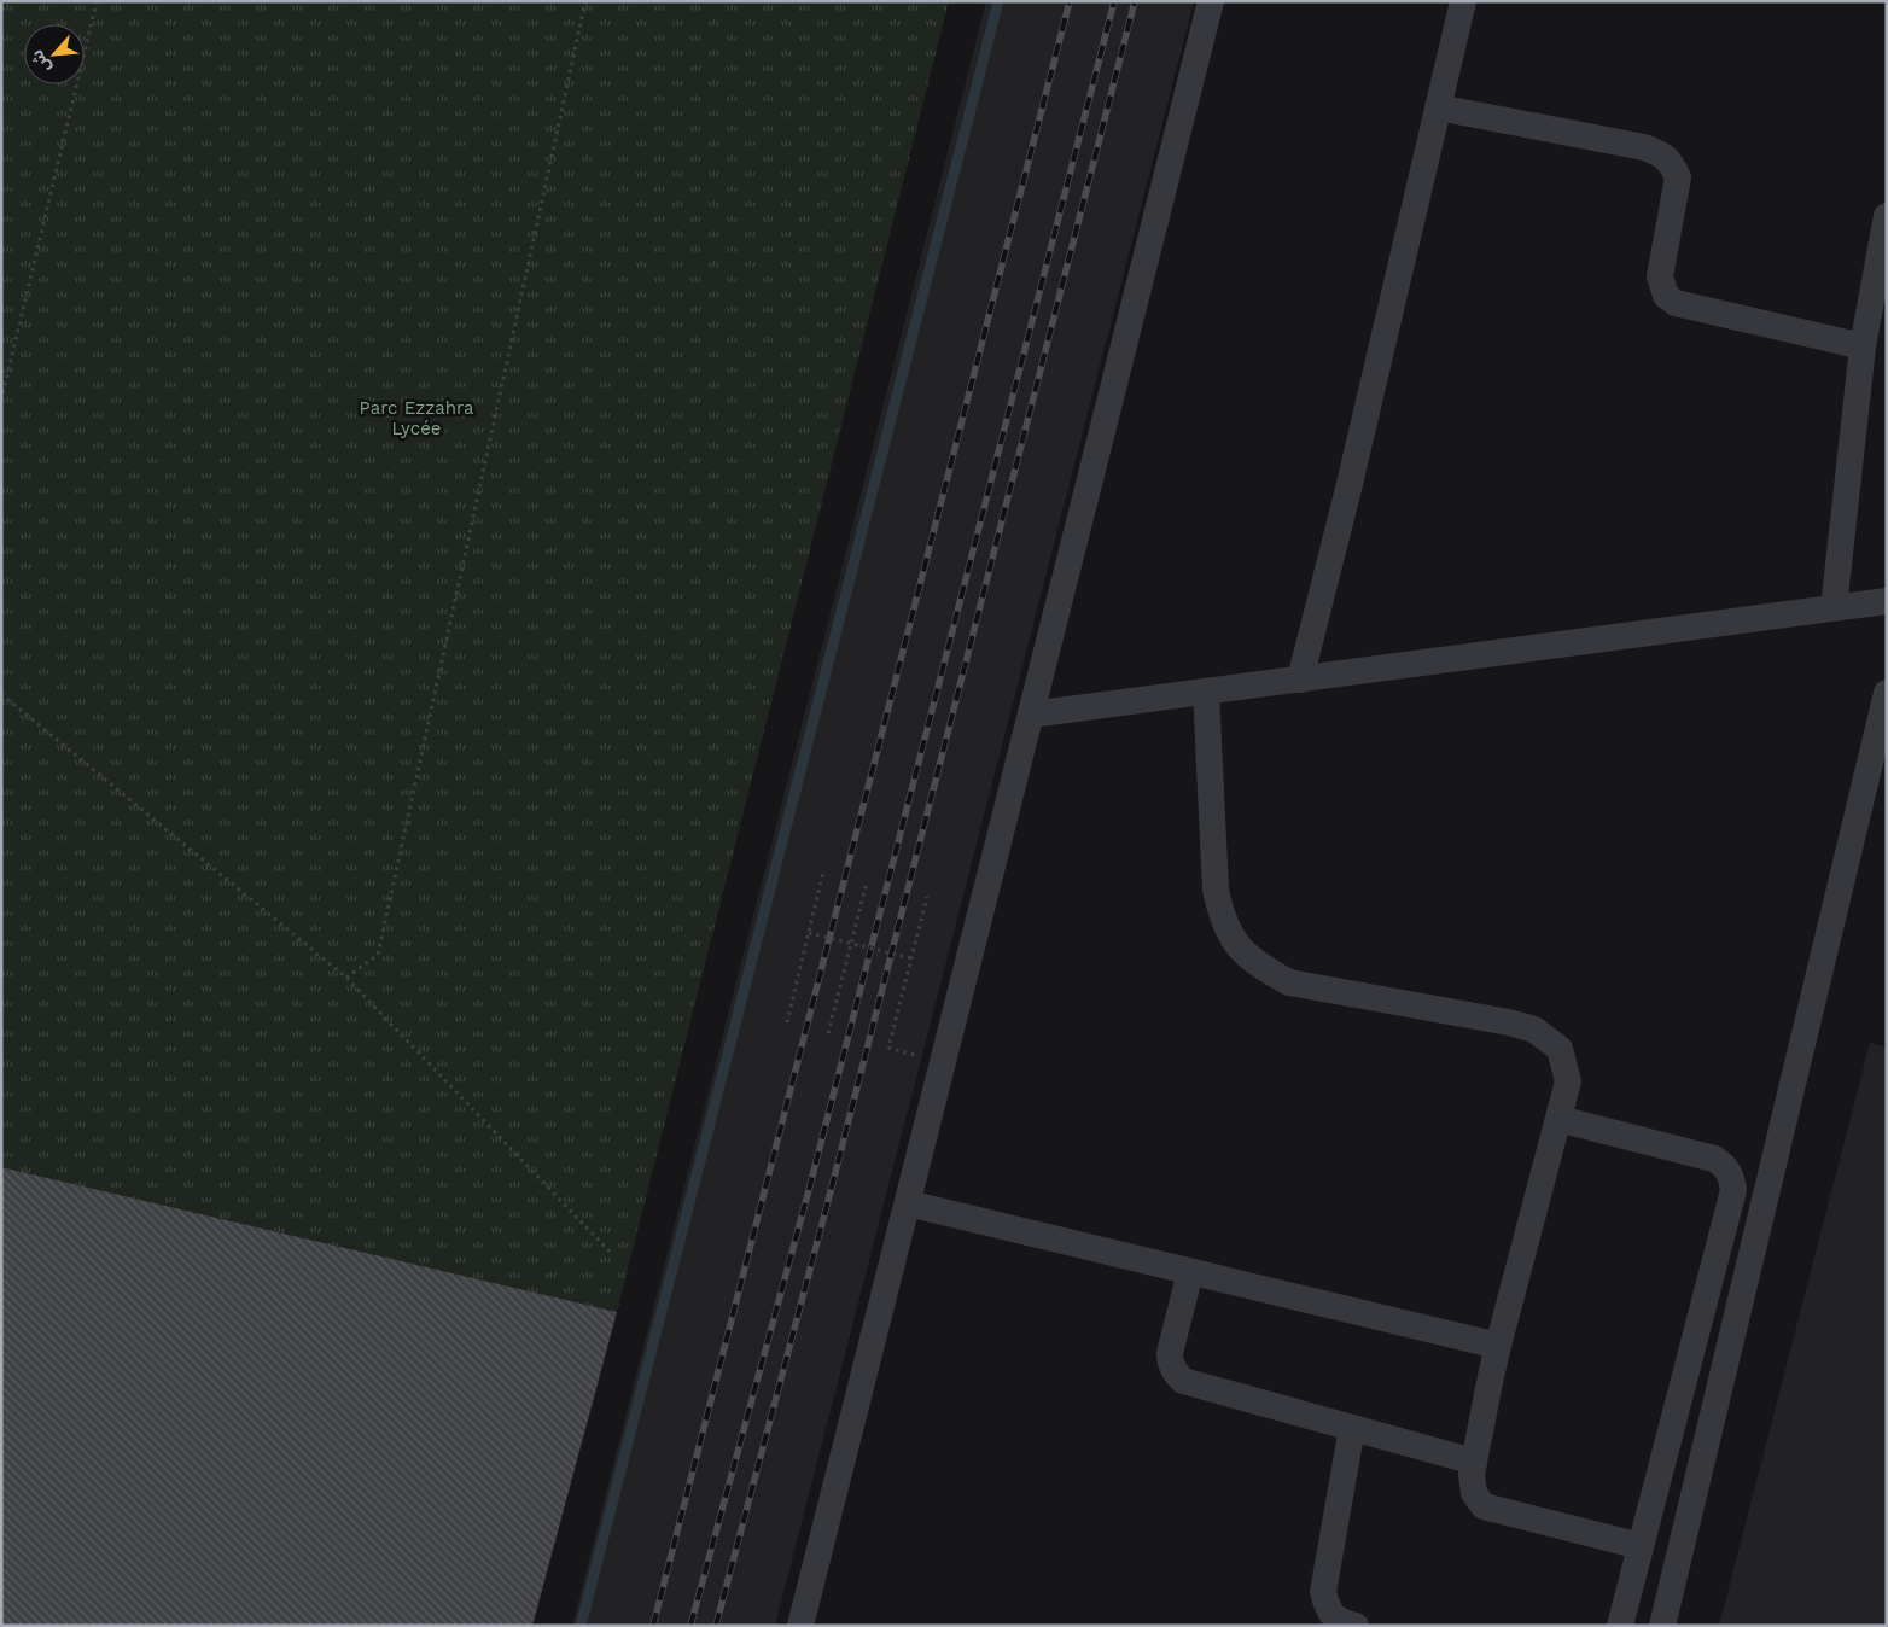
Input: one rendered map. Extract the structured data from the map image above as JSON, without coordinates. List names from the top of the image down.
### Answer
{
  "parks": ["Parc Ezzahra Lycée"],
  "north": "bottom left"
}
